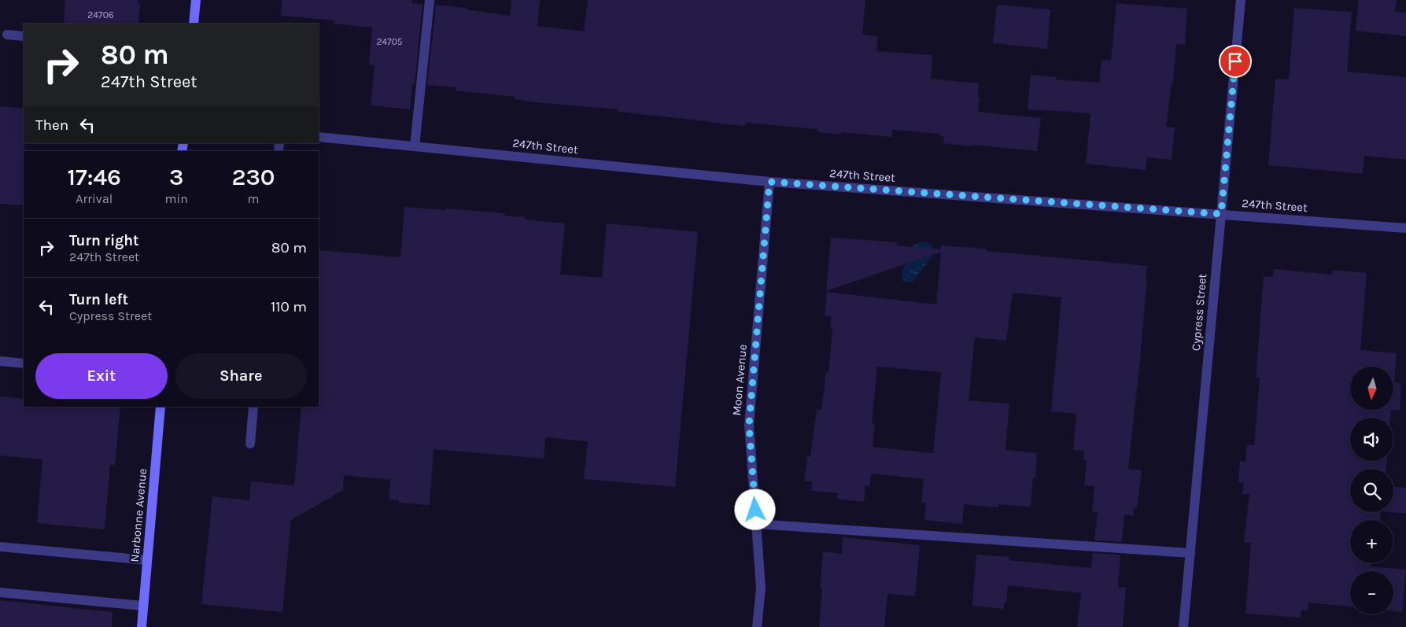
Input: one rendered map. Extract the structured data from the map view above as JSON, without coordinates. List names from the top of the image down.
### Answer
{
  "streets": {
    "main road": ["Narbonne Avenue"],
    "street": ["247th Street", "Cypress Street", "Moon Avenue"]
  },
  "crossings": [
    ["247th Street", "Cypress Street"],
    ["247th Street", "Moon Avenue"]
  ],
  "house_numbers": ["24706", "24705"],
  "north": "bottom",
  "page": {
    "turn": ["80 m", "247th Street"],
    "then": "Then",
    "eta": [
      "17:46",
      "Arrival",
      "3",
      "min",
      "230",
      "m"
    ],
    "list": [
      {
        "name": "Turn right",
        "note": "247th Street",
        "value": "80 m"
      },
      {
        "name": "Turn left",
        "note": "Cypress Street",
        "value": "110 m"
      }
    ],
    "buttons": ["Exit", "Share"],
    "map_buttons": ["+", "−"]
  }
}
